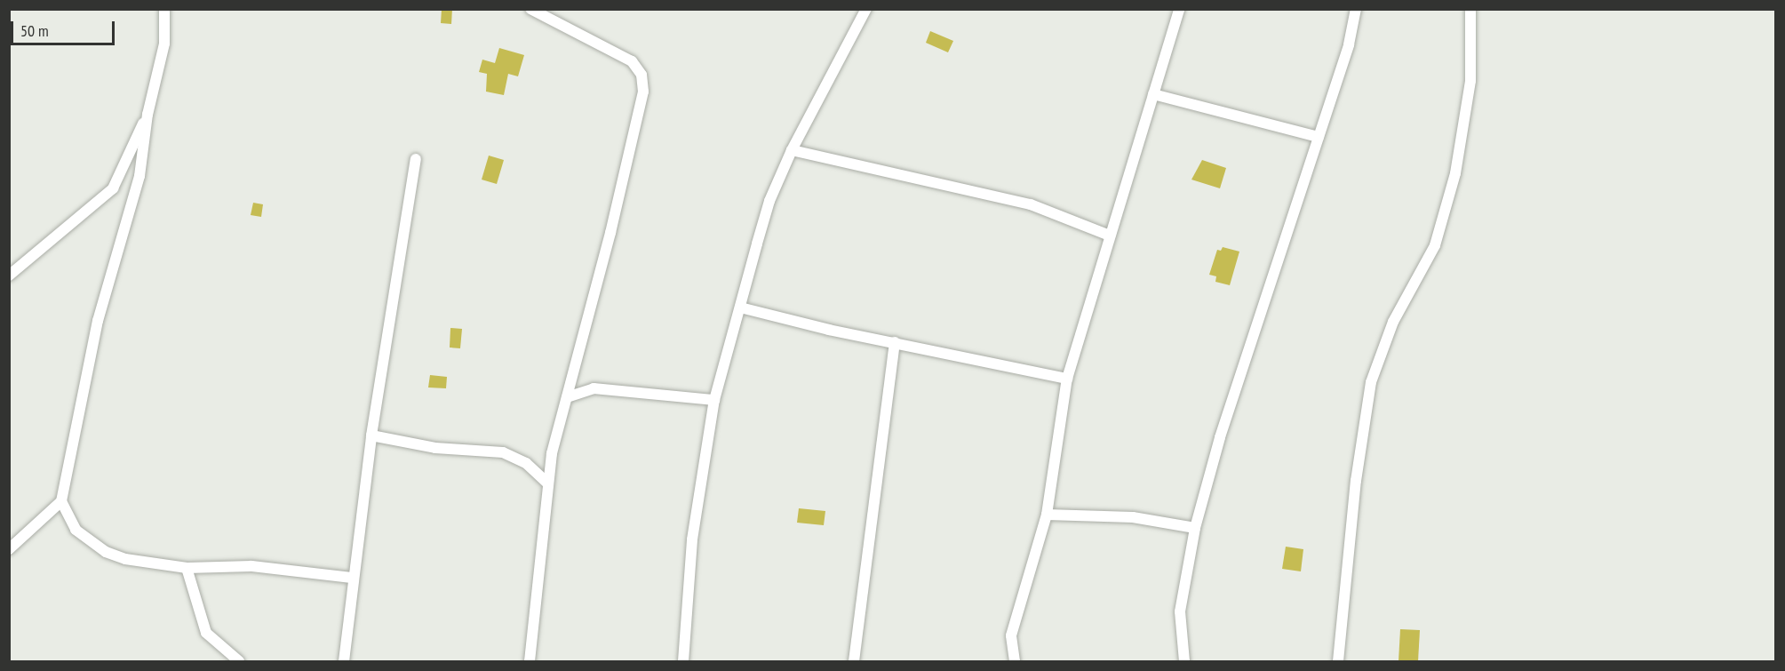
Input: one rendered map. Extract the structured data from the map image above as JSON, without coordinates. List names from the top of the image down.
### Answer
{
  "scale_bar": "50 m"
}
